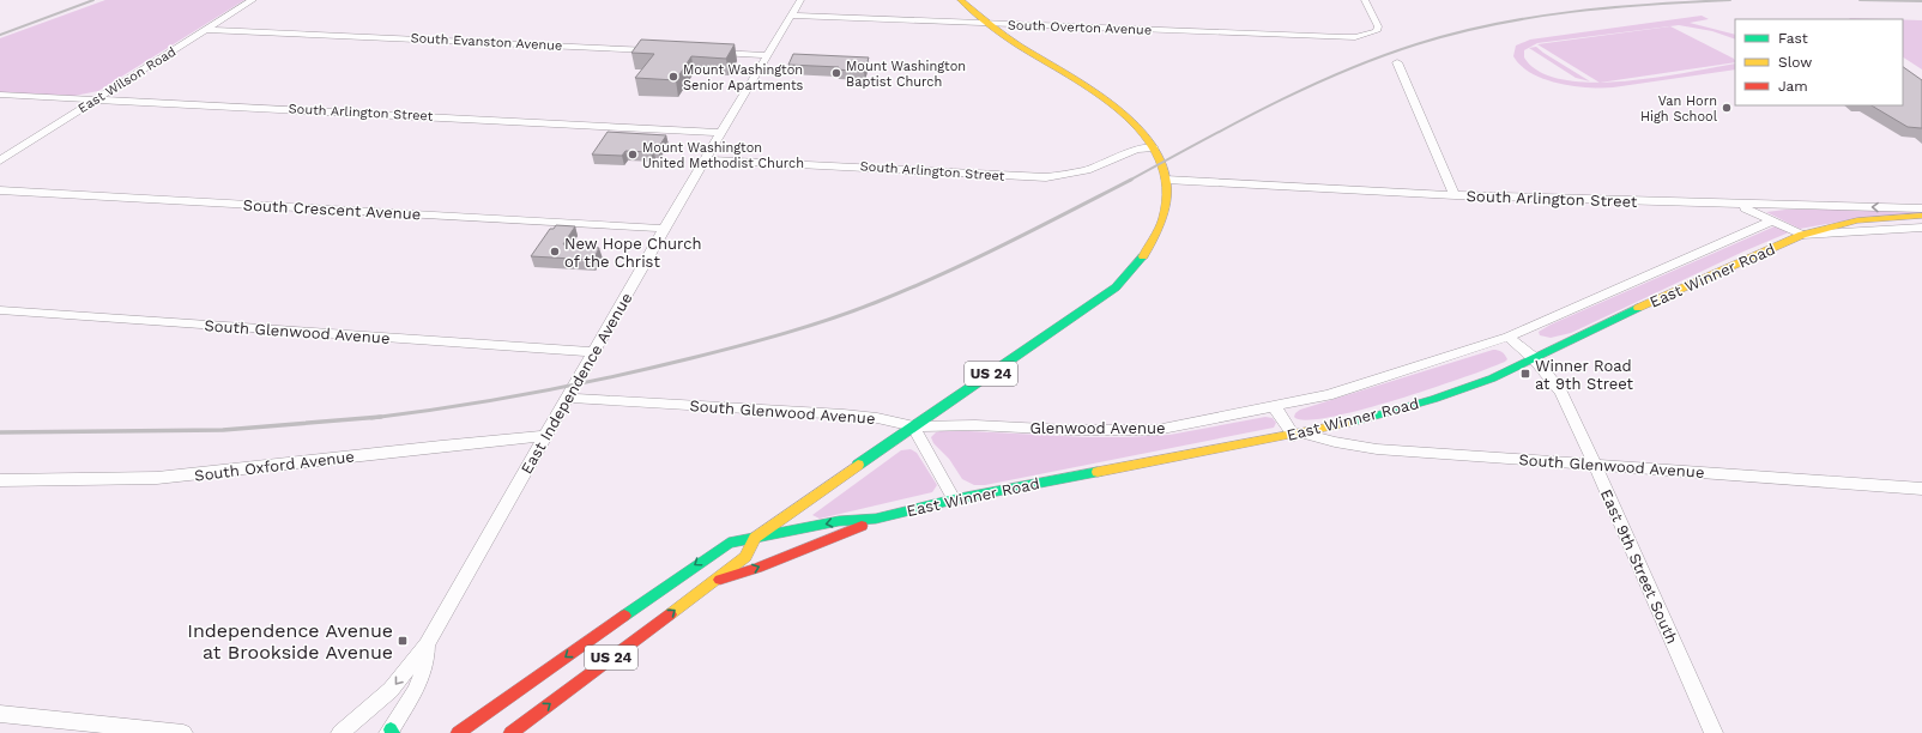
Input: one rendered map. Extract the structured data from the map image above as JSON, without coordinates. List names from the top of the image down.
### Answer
{
  "streets": {
    "main road": ["East Winner Road", "US 24"],
    "street": [
      "South Overton Avenue",
      "South Evanston Avenue",
      "East Wilson Road",
      "South Arlington Street",
      "South Crescent Avenue",
      "South Glenwood Avenue",
      "East Independence Avenue",
      "Glenwood Avenue",
      "South Oxford Avenue",
      "East 9th Street South"
    ]
  },
  "crossings": [
    ["South Overton Avenue", "US 24"],
    ["South Overton Avenue", "East Independence Avenue"],
    ["South Evanston Avenue", "East Wilson Road"],
    ["East Wilson Road", "South Arlington Street"],
    ["South Arlington Street", "US 24"],
    ["South Arlington Street", "East Independence Avenue"],
    ["South Crescent Avenue", "East Independence Avenue"],
    ["East Winner Road", "South Glenwood Avenue"],
    ["East Winner Road", "US 24"],
    ["East Winner Road", "Glenwood Avenue"],
    ["East Winner Road", "East 9th Street South"],
    ["South Glenwood Avenue", "US 24"],
    ["South Glenwood Avenue", "East Independence Avenue"],
    ["South Glenwood Avenue", "Glenwood Avenue"],
    ["South Glenwood Avenue", "East 9th Street South"],
    ["US 24", "Glenwood Avenue"],
    ["East Independence Avenue", "South Oxford Avenue"]
  ],
  "places": {
    "other": [
      "Mount Washington Baptist Church",
      "Mount Washington Senior Apartments",
      "Van Horn High School",
      "Mount Washington United Methodist Church",
      "New Hope Church of the Christ"
    ],
    "transit": ["Winner Road at 9th Street", "Independence Avenue at Brookside Avenue"]
  },
  "legend": ["Fast", "Slow", "Jam"]
}
